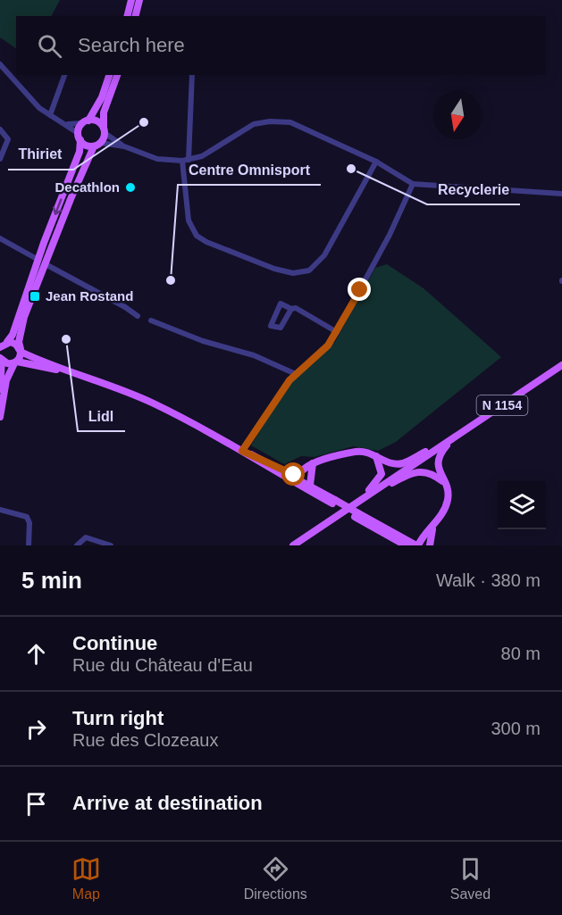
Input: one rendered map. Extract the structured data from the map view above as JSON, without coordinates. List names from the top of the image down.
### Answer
{
  "streets": {
    "main road": ["N 1154"]
  },
  "places": {
    "other": [
      "Thiriet",
      "Recyclerie",
      "Decathlon",
      "Centre Omnisport",
      "Lidl"
    ],
    "transit": ["Jean Rostand"]
  },
  "north": "bottom",
  "page": {
    "search": "Search here",
    "heading": ["5 min", "Walk · 380 m"],
    "list": [
      ["Continue", "Rue du Château d'Eau", "80 m"],
      ["Turn right", "Rue des Clozeaux", "300 m"],
      "Arrive at destination"
    ],
    "nav": ["Map", "Directions", "Saved"]
  }
}
